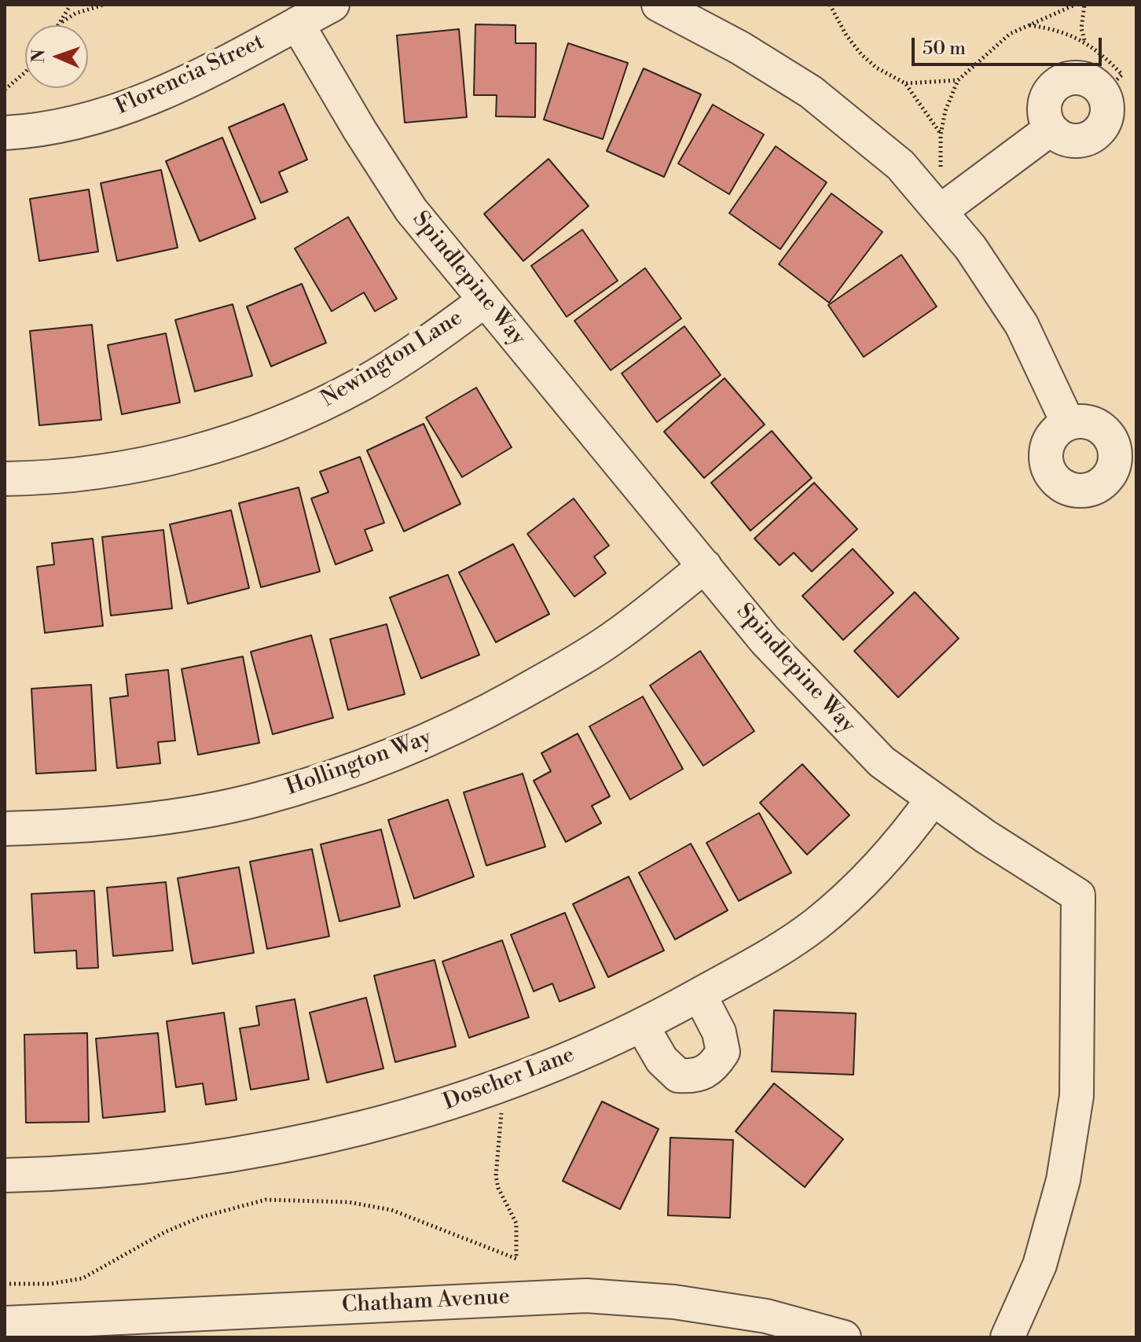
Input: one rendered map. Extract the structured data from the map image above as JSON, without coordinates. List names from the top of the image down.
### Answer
{
  "streets": {
    "street": [
      "Florencia Street",
      "Spindlepine Way",
      "Newington Lane",
      "Hollington Way",
      "Doscher Lane",
      "Chatham Avenue"
    ]
  },
  "crossings": [
    ["Florencia Street", "Spindlepine Way"],
    ["Spindlepine Way", "Newington Lane"],
    ["Spindlepine Way", "Hollington Way"],
    ["Spindlepine Way", "Doscher Lane"]
  ],
  "scale_bar": "50 m",
  "north": "left"
}
